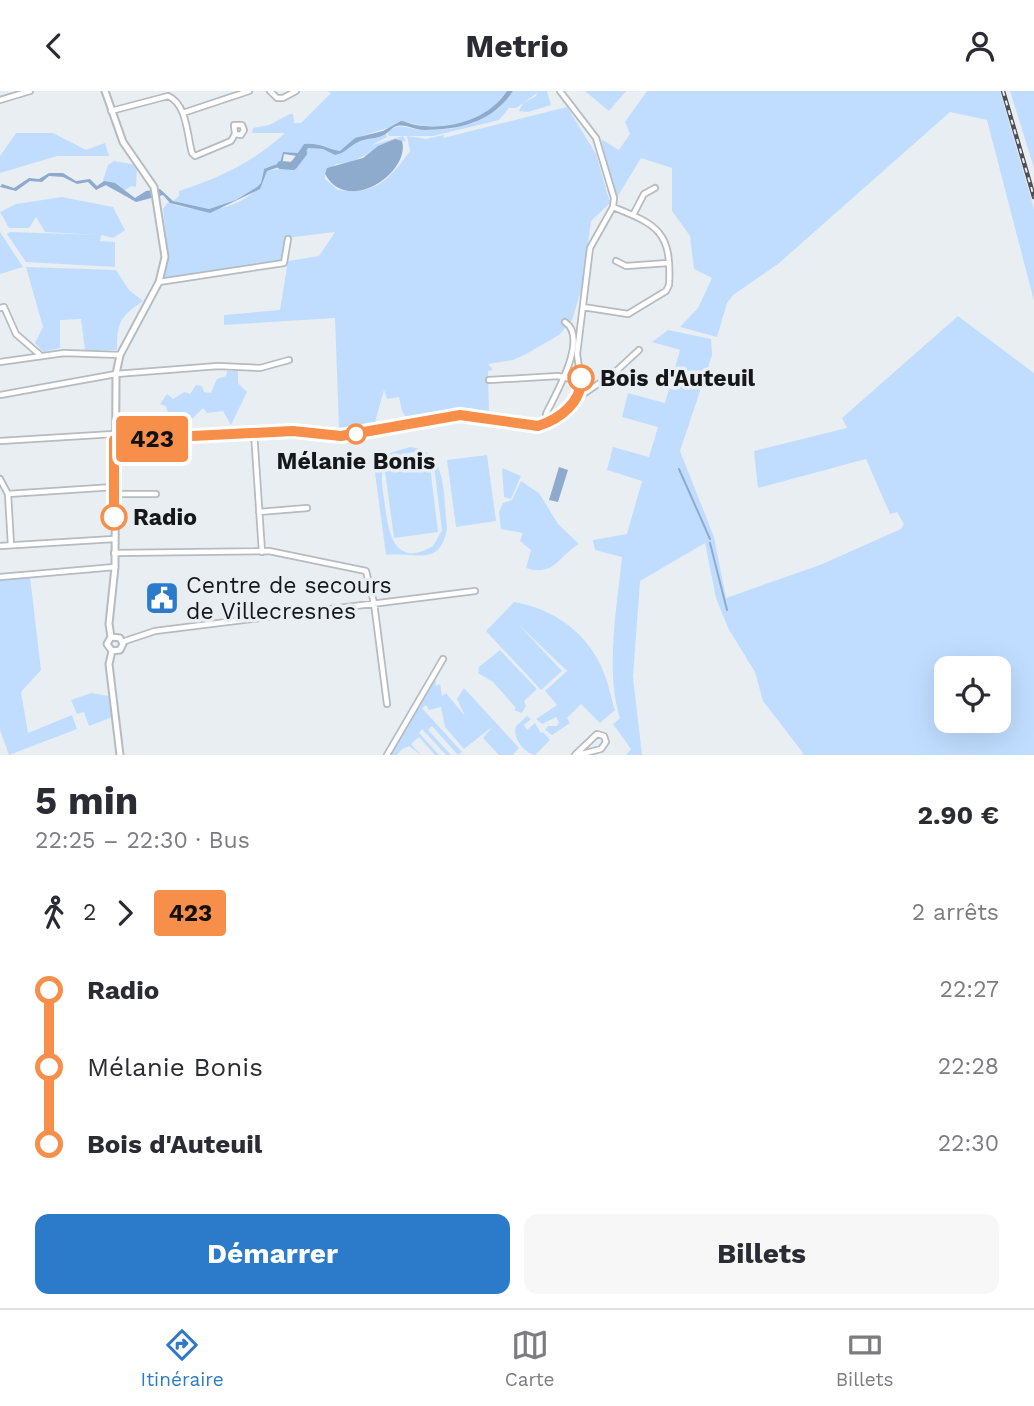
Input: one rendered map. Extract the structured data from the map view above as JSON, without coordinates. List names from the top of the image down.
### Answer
{
  "places": {
    "other": ["Bois d'Auteuil", "Mélanie Bonis", "Radio"],
    "public building": ["Centre de secours de Villecresnes"]
  },
  "lines": ["bus line 423"],
  "page": {
    "header": "Metrio",
    "on_map": "423",
    "heading": ["5 min", "22:25 – 22:30 · Bus", "2.90 €"],
    "legs": ["2", "423", "2 arrêts"],
    "list": [
      {
        "name": "Radio",
        "value": "22:27"
      },
      {
        "name": "Mélanie Bonis",
        "value": "22:28"
      },
      {
        "name": "Bois d'Auteuil",
        "value": "22:30"
      }
    ],
    "buttons": ["Démarrer", "Billets"],
    "tabs": ["Itinéraire", "Carte", "Billets"]
  }
}
